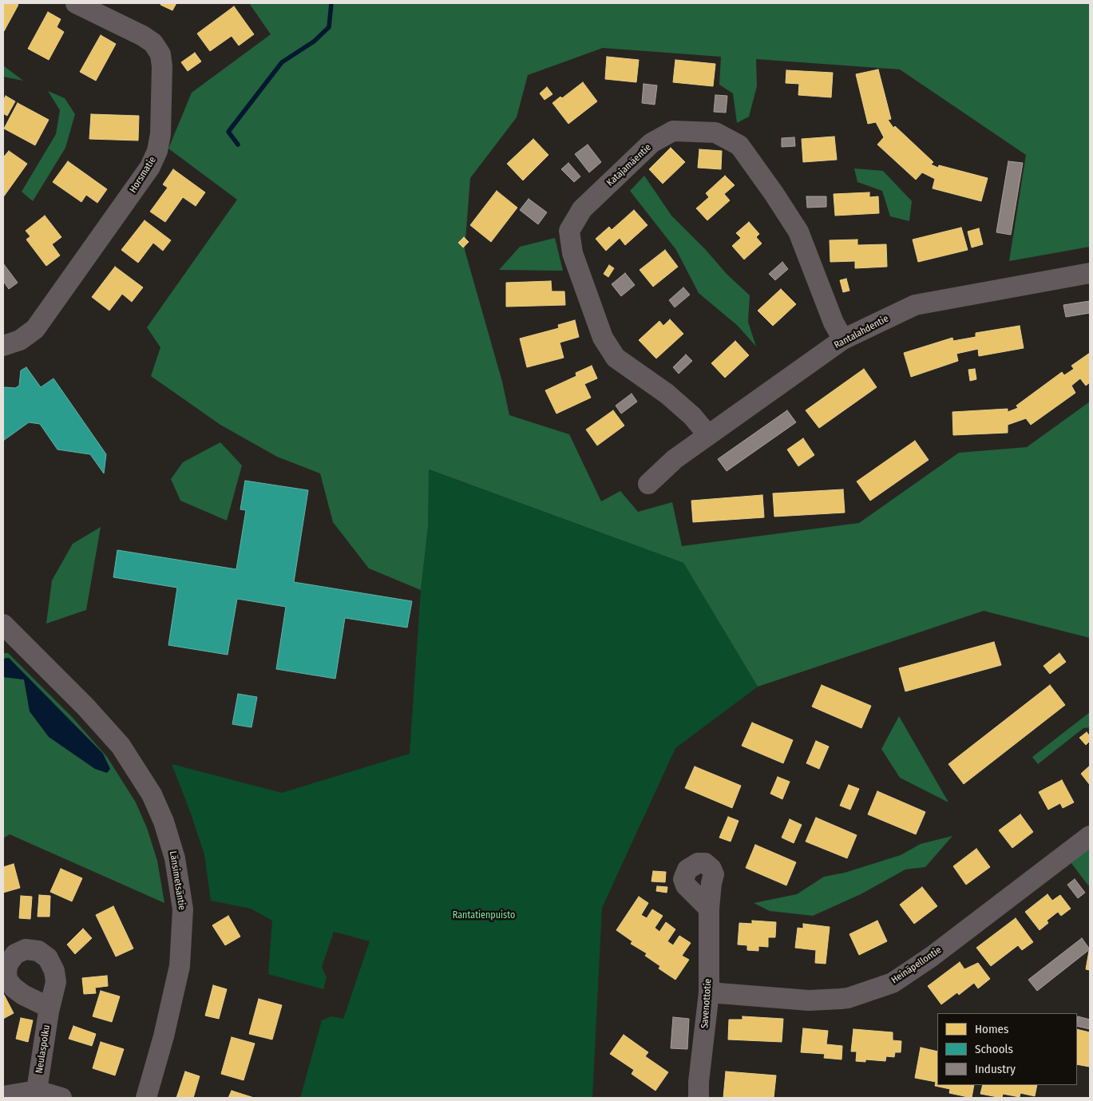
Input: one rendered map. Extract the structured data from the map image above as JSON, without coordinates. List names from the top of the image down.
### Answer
{
  "streets": {
    "street": [
      "Katajamäentie",
      "Horsmatie",
      "Rantalahdentie",
      "Länsimetsäntie",
      "Heinäpellontie",
      "Savenottotie",
      "Neulaspolku"
    ]
  },
  "crossings": [
    ["Katajamäentie", "Rantalahdentie"],
    ["Heinäpellontie", "Savenottotie"]
  ],
  "parks": ["Rantatienpuisto"],
  "legend": ["Homes", "Schools", "Industry"]
}
